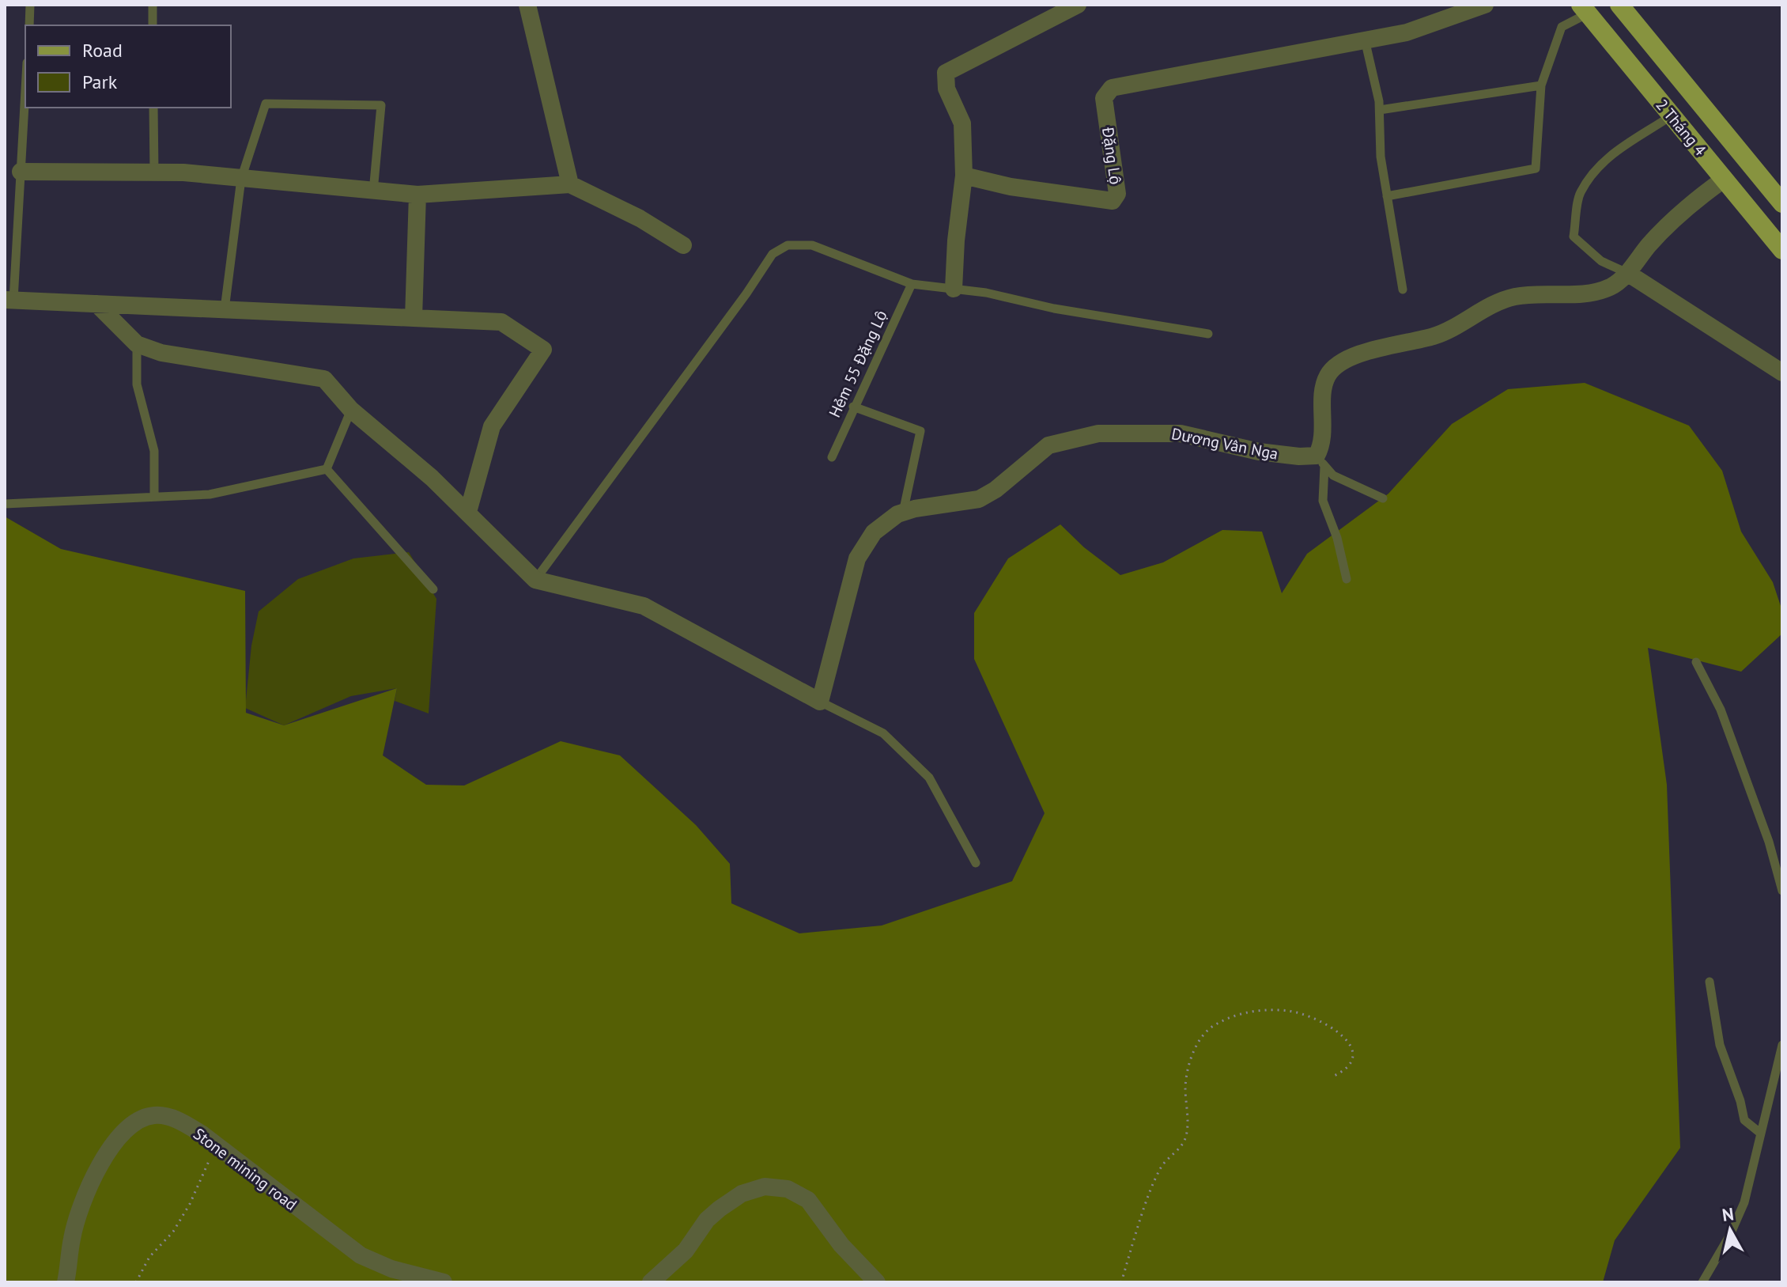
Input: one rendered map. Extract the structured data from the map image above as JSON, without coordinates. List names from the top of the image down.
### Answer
{
  "streets": {
    "main road": ["2 Tháng 4"],
    "street": ["Đặng Lộ", "Dương Vân Nga", "Stone mining road"],
    "lane": ["Hẻm 55 Đặng Lộ"]
  },
  "legend": ["Road", "Park"],
  "north": "top"
}
